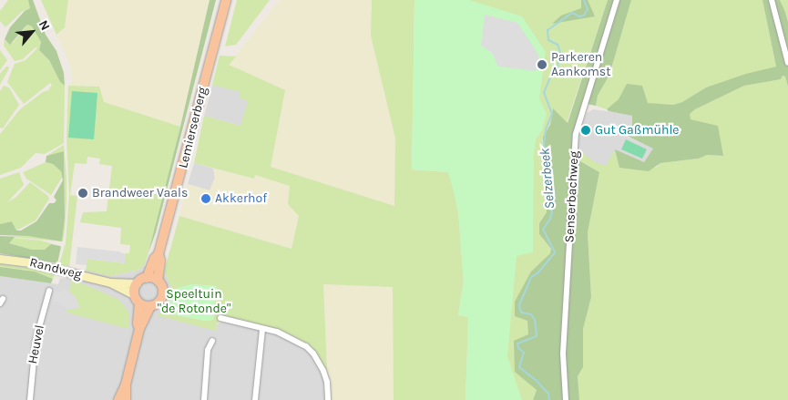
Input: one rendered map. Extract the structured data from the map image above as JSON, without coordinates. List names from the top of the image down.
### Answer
{
  "streets": {
    "main road": ["Lemierserberg", "Randweg"],
    "street": ["Senserbachweg", "Heuvel"]
  },
  "crossings": [
    ["Lemierserberg", "Randweg"]
  ],
  "water": ["Selzerbeek"],
  "parks": ["Speeltuin \"de Rotonde\""],
  "places": [
    "Parkeren Aankomst",
    "Gut Gaßmühle",
    "Brandweer Vaals",
    "Akkerhof"
  ],
  "north": "top right"
}
